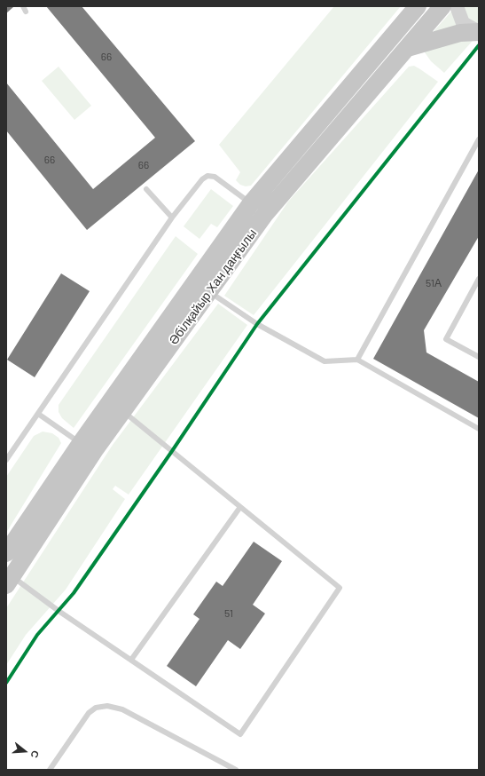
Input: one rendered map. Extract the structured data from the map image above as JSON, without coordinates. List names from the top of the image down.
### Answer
{
  "streets": {
    "main road": ["Әбілқайыр Хан даңғылы"]
  },
  "house_numbers": [
    "66",
    "66",
    "66",
    "51А",
    "51"
  ],
  "north": "right"
}
